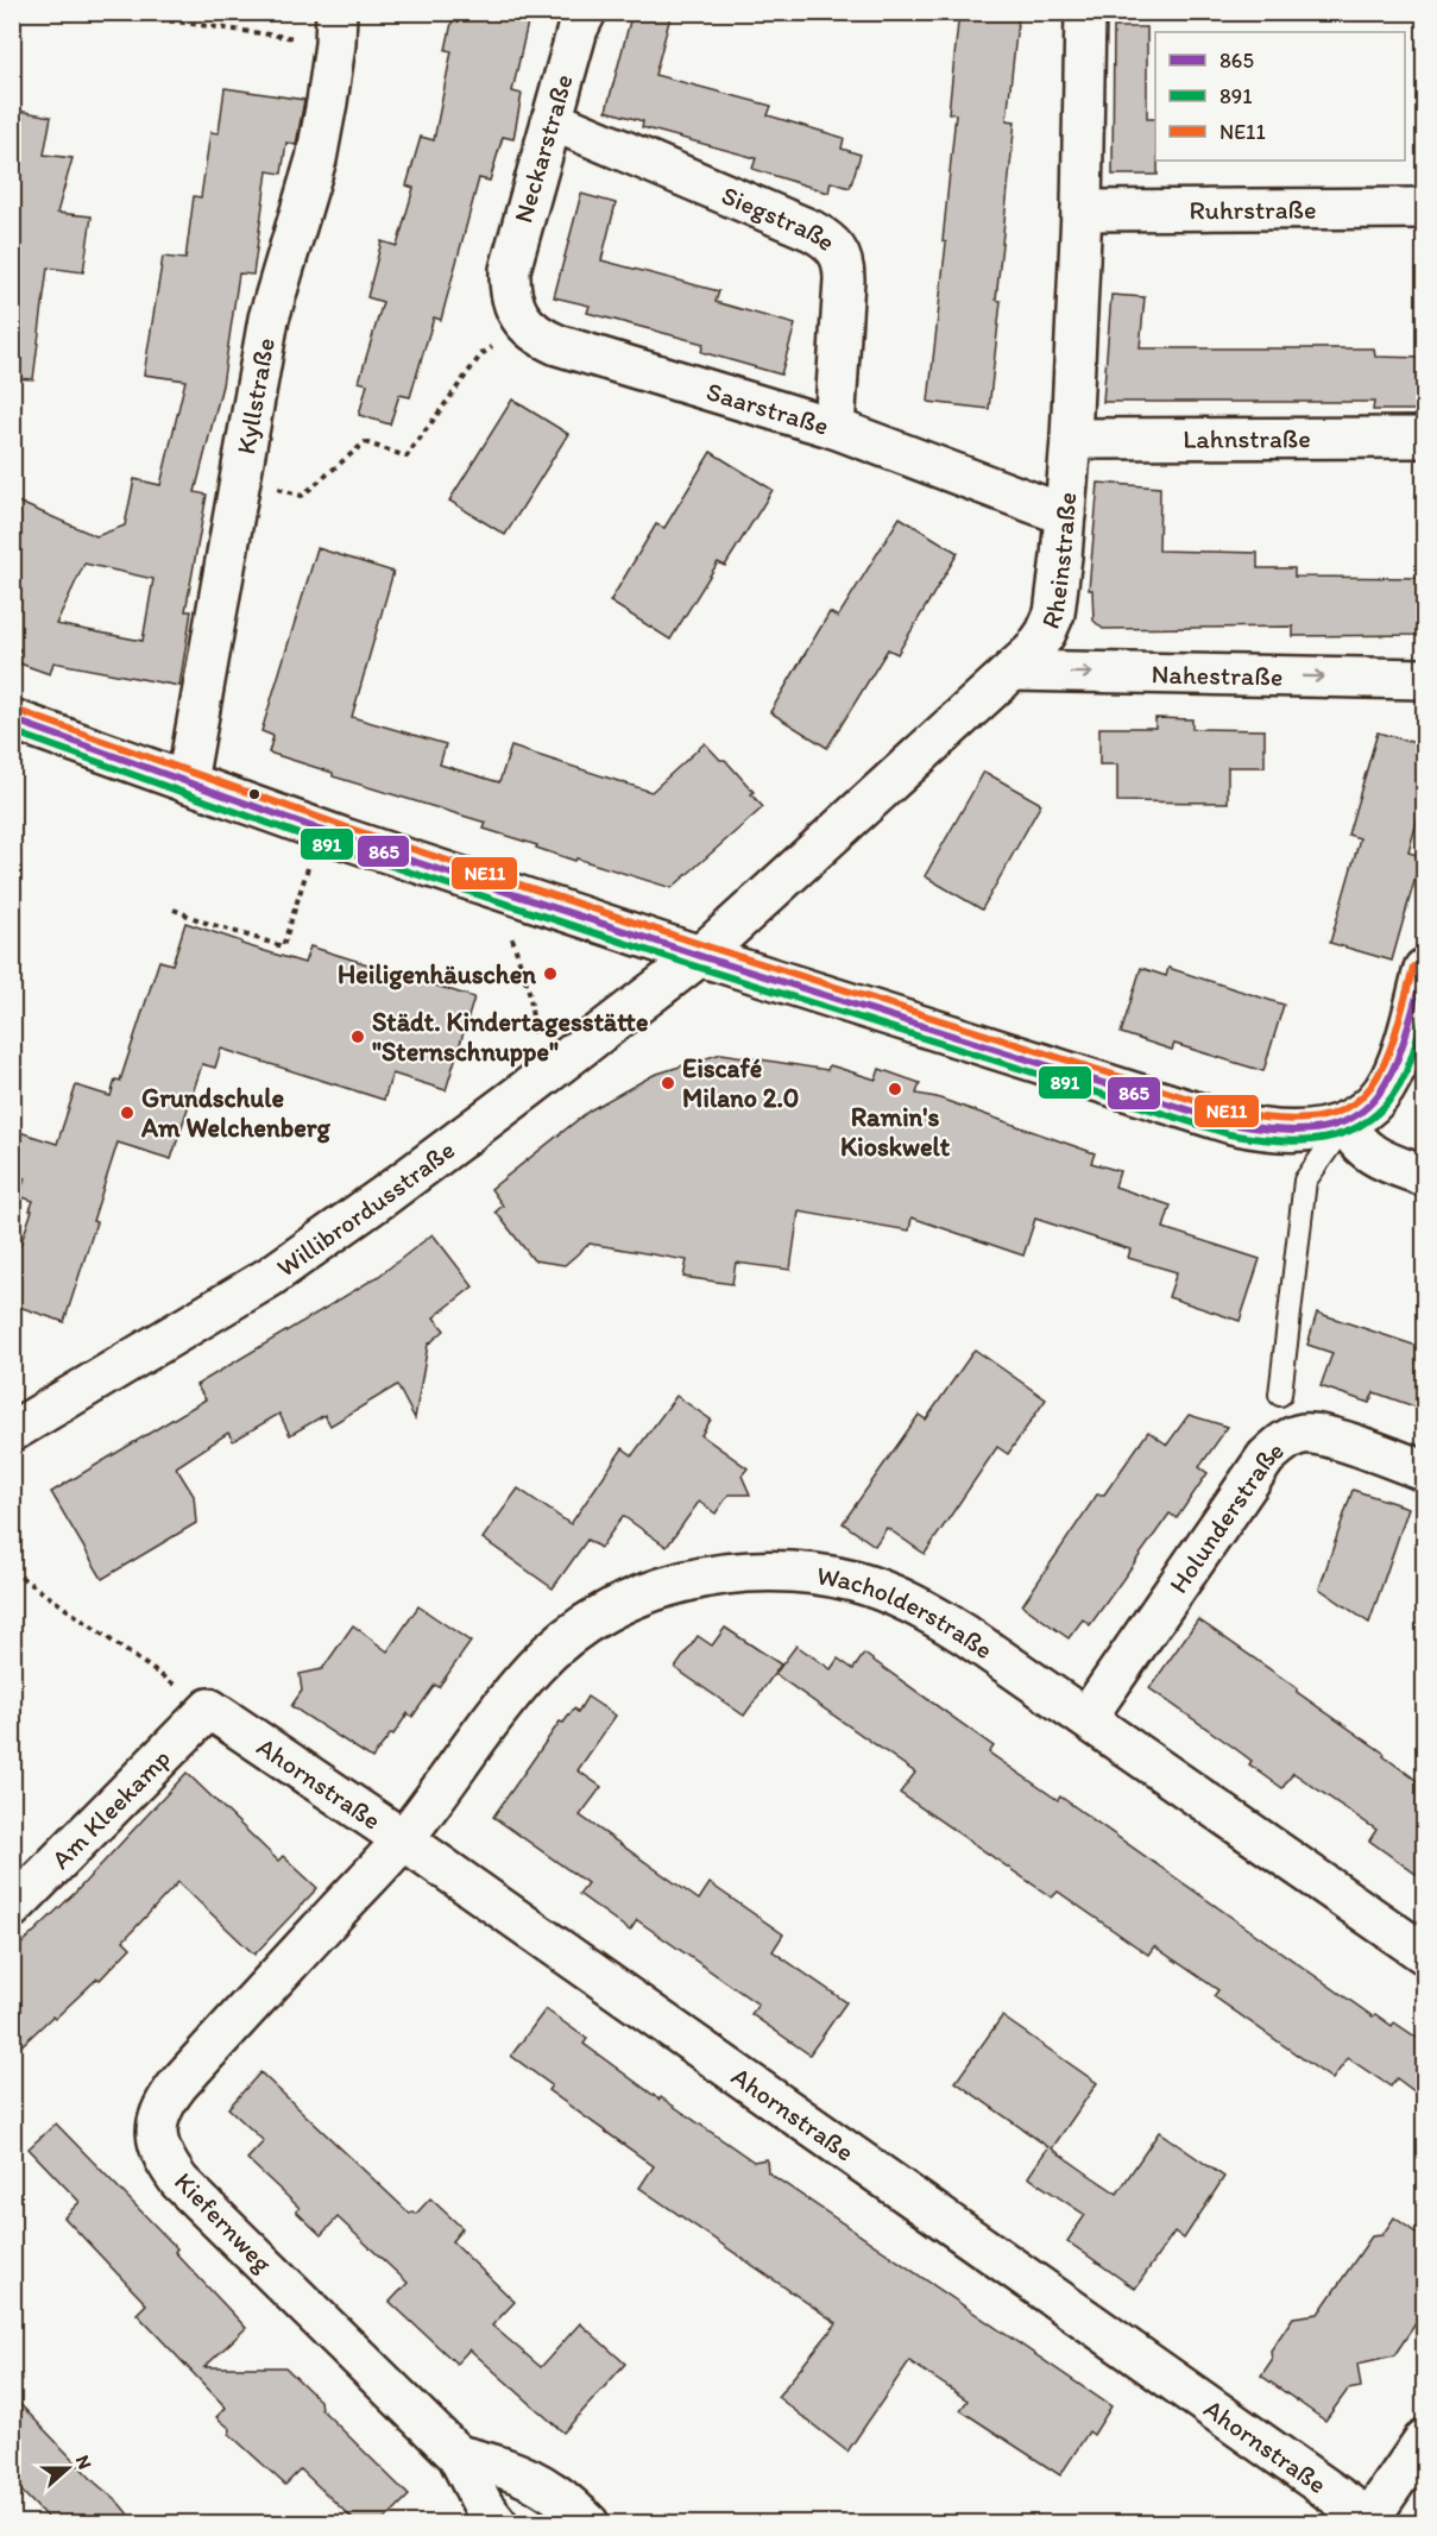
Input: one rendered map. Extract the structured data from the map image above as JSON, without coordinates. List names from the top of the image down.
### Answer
{
  "streets": {
    "street": [
      "Neckarstraße",
      "Ruhrstraße",
      "Siegstraße",
      "Kyllstraße",
      "Saarstraße",
      "Lahnstraße",
      "Rheinstraße",
      "Nahestraße",
      "Willibrordusstraße",
      "Holunderstraße",
      "Wacholderstraße",
      "Ahornstraße",
      "Am Kleekamp",
      "Kiefernweg"
    ]
  },
  "crossings": [
    ["Neckarstraße", "Siegstraße"],
    ["Neckarstraße", "Saarstraße"],
    ["Ruhrstraße", "Rheinstraße"],
    ["Siegstraße", "Saarstraße"],
    ["Saarstraße", "Rheinstraße"],
    ["Lahnstraße", "Rheinstraße"],
    ["Rheinstraße", "Nahestraße"],
    ["Rheinstraße", "Willibrordusstraße"],
    ["Holunderstraße", "Wacholderstraße"],
    ["Wacholderstraße", "Ahornstraße"],
    ["Wacholderstraße", "Kiefernweg"],
    ["Ahornstraße", "Am Kleekamp"],
    ["Ahornstraße", "Kiefernweg"]
  ],
  "one_way": ["Nahestraße"],
  "places": [
    "Heiligenhäuschen",
    "Städt. Kindertagesstätte \"Sternschnuppe\"",
    "Eiscafé Milano 2.0",
    "Ramin's Kioskwelt",
    "Grundschule Am Welchenberg"
  ],
  "lines": ["transit line NE11", "transit line 865", "transit line 891"],
  "legend": ["865", "891", "NE11"],
  "north": "right"
}
